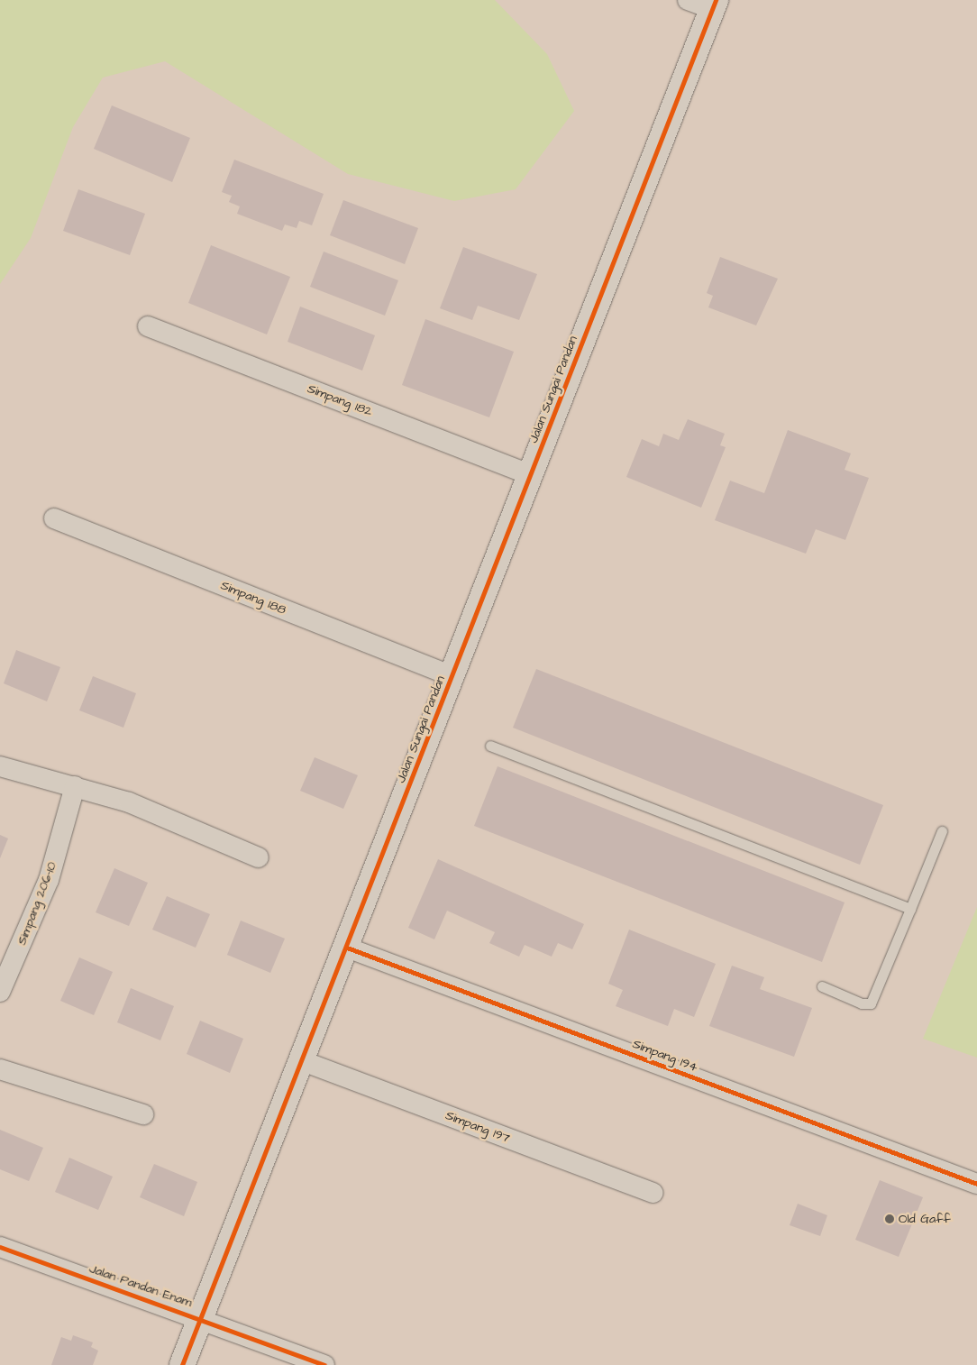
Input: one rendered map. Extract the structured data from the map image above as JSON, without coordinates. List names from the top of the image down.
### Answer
{
  "streets": {
    "street": [
      "Jalan Sungai Pandan",
      "Simpang 182",
      "Simpang 188",
      "Simpang 206-10",
      "Simpang 194",
      "Simpang 197",
      "Jalan Pandan Enam"
    ]
  },
  "crossings": [
    ["Jalan Sungai Pandan", "Simpang 182"],
    ["Jalan Sungai Pandan", "Simpang 188"],
    ["Jalan Sungai Pandan", "Simpang 194"],
    ["Jalan Sungai Pandan", "Simpang 197"],
    ["Jalan Sungai Pandan", "Jalan Pandan Enam"]
  ],
  "places": ["Old Gaff"]
}
